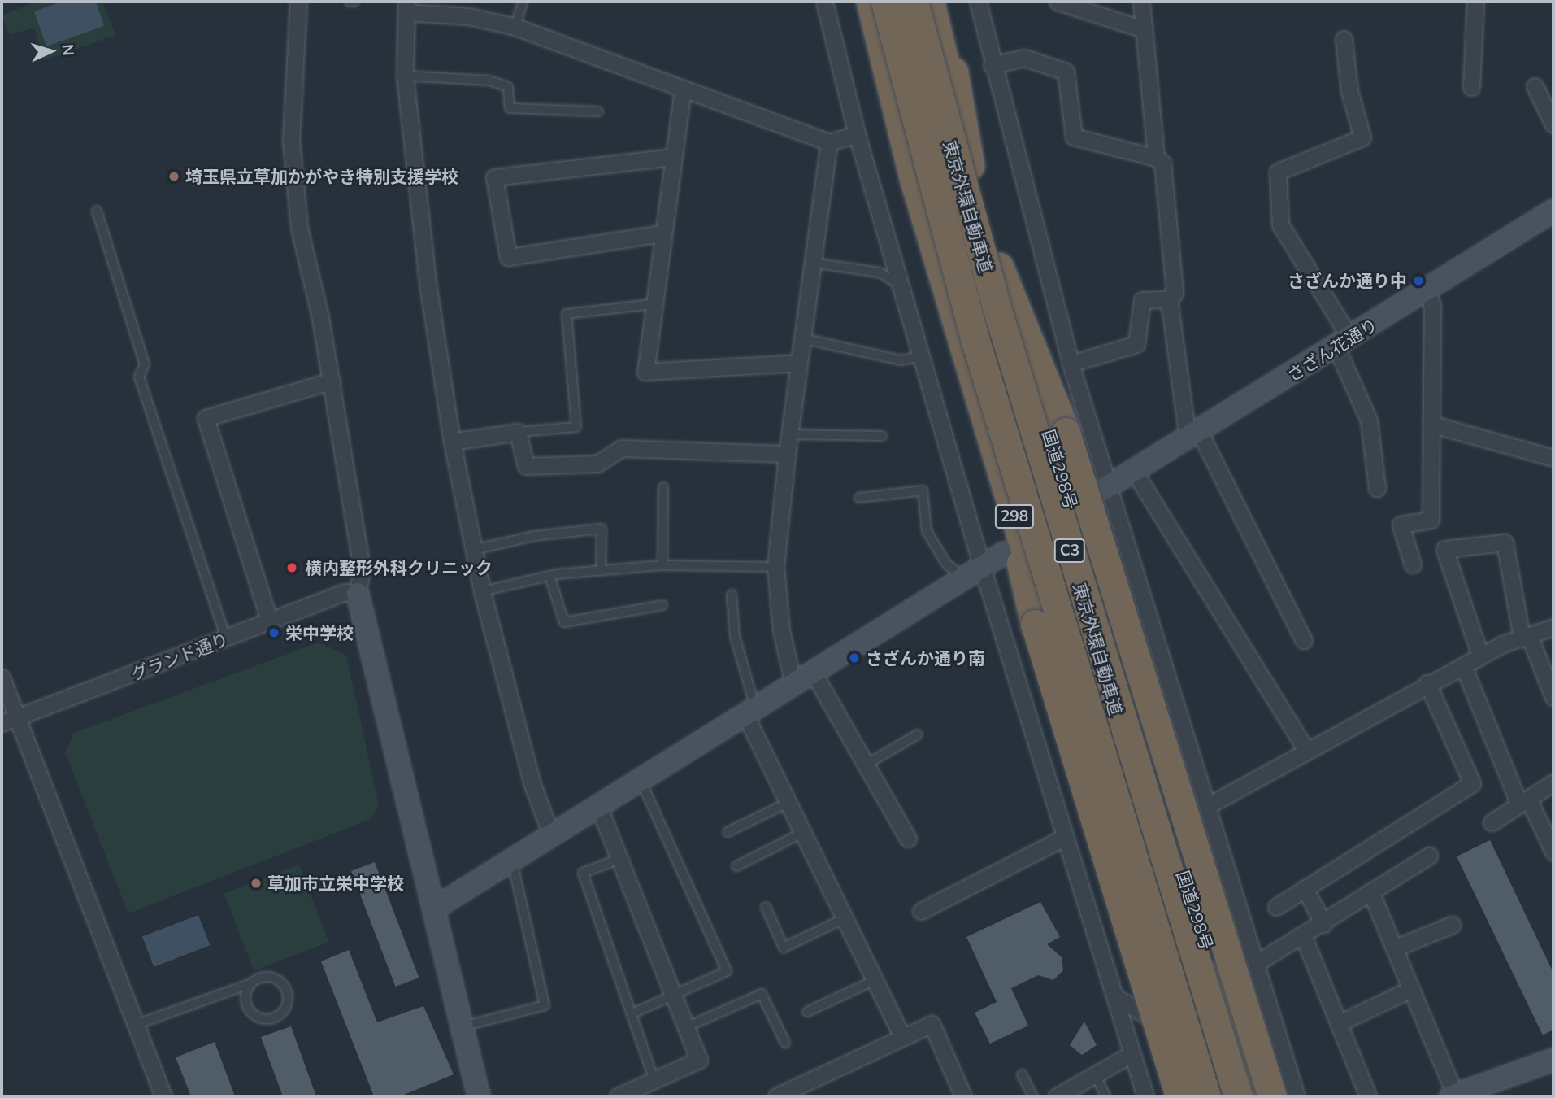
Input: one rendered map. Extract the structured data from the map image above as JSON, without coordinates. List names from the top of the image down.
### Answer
{
  "streets": {
    "highway": [
      "東京外環自動車道",
      "国道298号",
      "298",
      "C3"
    ],
    "street": ["さざん花通り", "グランド通り"]
  },
  "places": [
    "埼玉県立草加かがやき特別支援学校",
    "さざんか通り中",
    "横内整形外科クリニック",
    "栄中学校",
    "さざんか通り南",
    "草加市立栄中学校"
  ],
  "north": "right"
}
